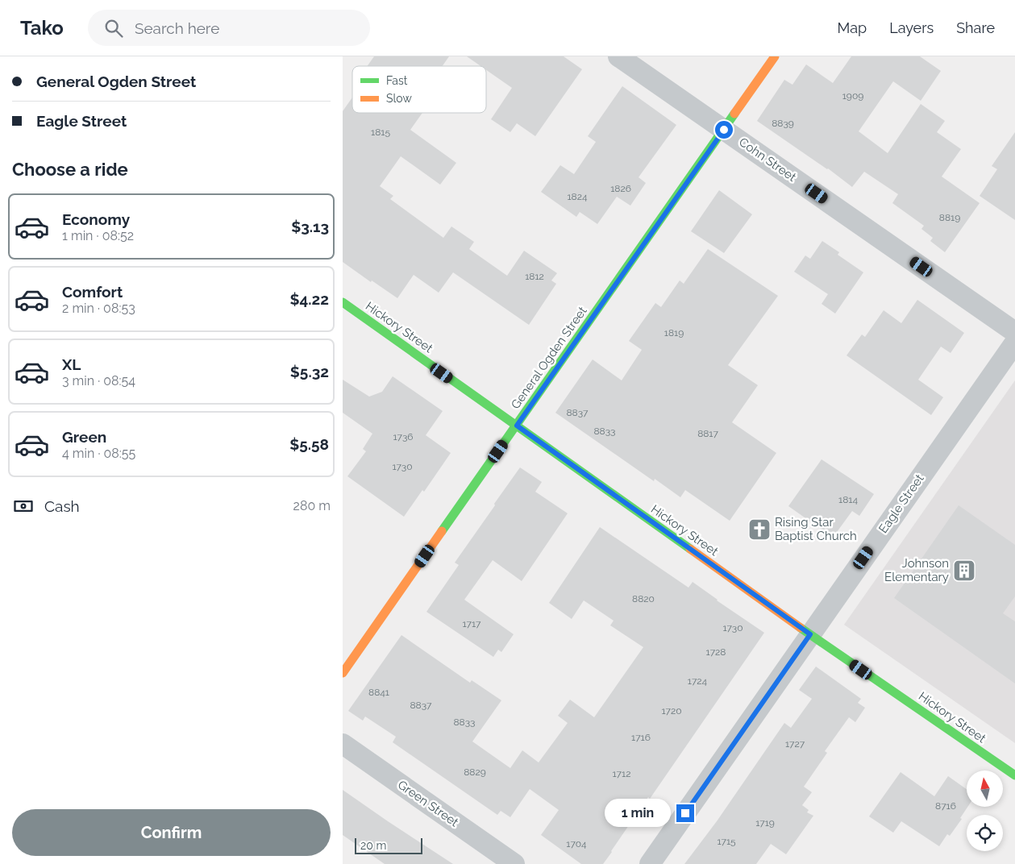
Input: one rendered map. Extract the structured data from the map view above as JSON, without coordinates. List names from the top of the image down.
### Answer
{
  "streets": {
    "street": [
      "Cohn Street",
      "Hickory Street",
      "General Ogden Street",
      "Eagle Street",
      "Green Street"
    ]
  },
  "crossings": [
    ["Cohn Street", "General Ogden Street"],
    ["Hickory Street", "General Ogden Street"],
    ["Hickory Street", "Eagle Street"]
  ],
  "places": {
    "church": ["Rising Star Baptist Church"],
    "building": ["Johnson Elementary"]
  },
  "house_numbers": [
    "1909",
    "8839",
    "1815",
    "1826",
    "1824",
    "8819",
    "1812",
    "1819",
    "8837",
    "8833",
    "8817",
    "1736",
    "1730",
    "1814",
    "8820",
    "1717",
    "1730",
    "1728",
    "1724",
    "8841",
    "8837",
    "1720",
    "8833",
    "1716",
    "1727",
    "8829",
    "1712",
    "8716",
    "1719",
    "1715",
    "1704"
  ],
  "legend": ["Fast", "Slow"],
  "scale_bar": "20 m",
  "north": "top",
  "page": {
    "header": "Tako",
    "search": "Search here",
    "nav": ["Map", "Layers", "Share"],
    "banner": ["General Ogden Street", "Eagle Street"],
    "heading": "Choose a ride",
    "list": [
      {
        "name": "Economy",
        "note": "1 min · 08:52",
        "value": "$3.13"
      },
      {
        "name": "Comfort",
        "note": "2 min · 08:53",
        "value": "$4.22"
      },
      {
        "name": "XL",
        "note": "3 min · 08:54",
        "value": "$5.32"
      },
      {
        "name": "Green",
        "note": "4 min · 08:55",
        "value": "$5.58"
      }
    ],
    "pay": ["Cash", "280 m"],
    "bubble": "1 min",
    "buttons": "Confirm",
    "scale": "20 m"
  }
}
